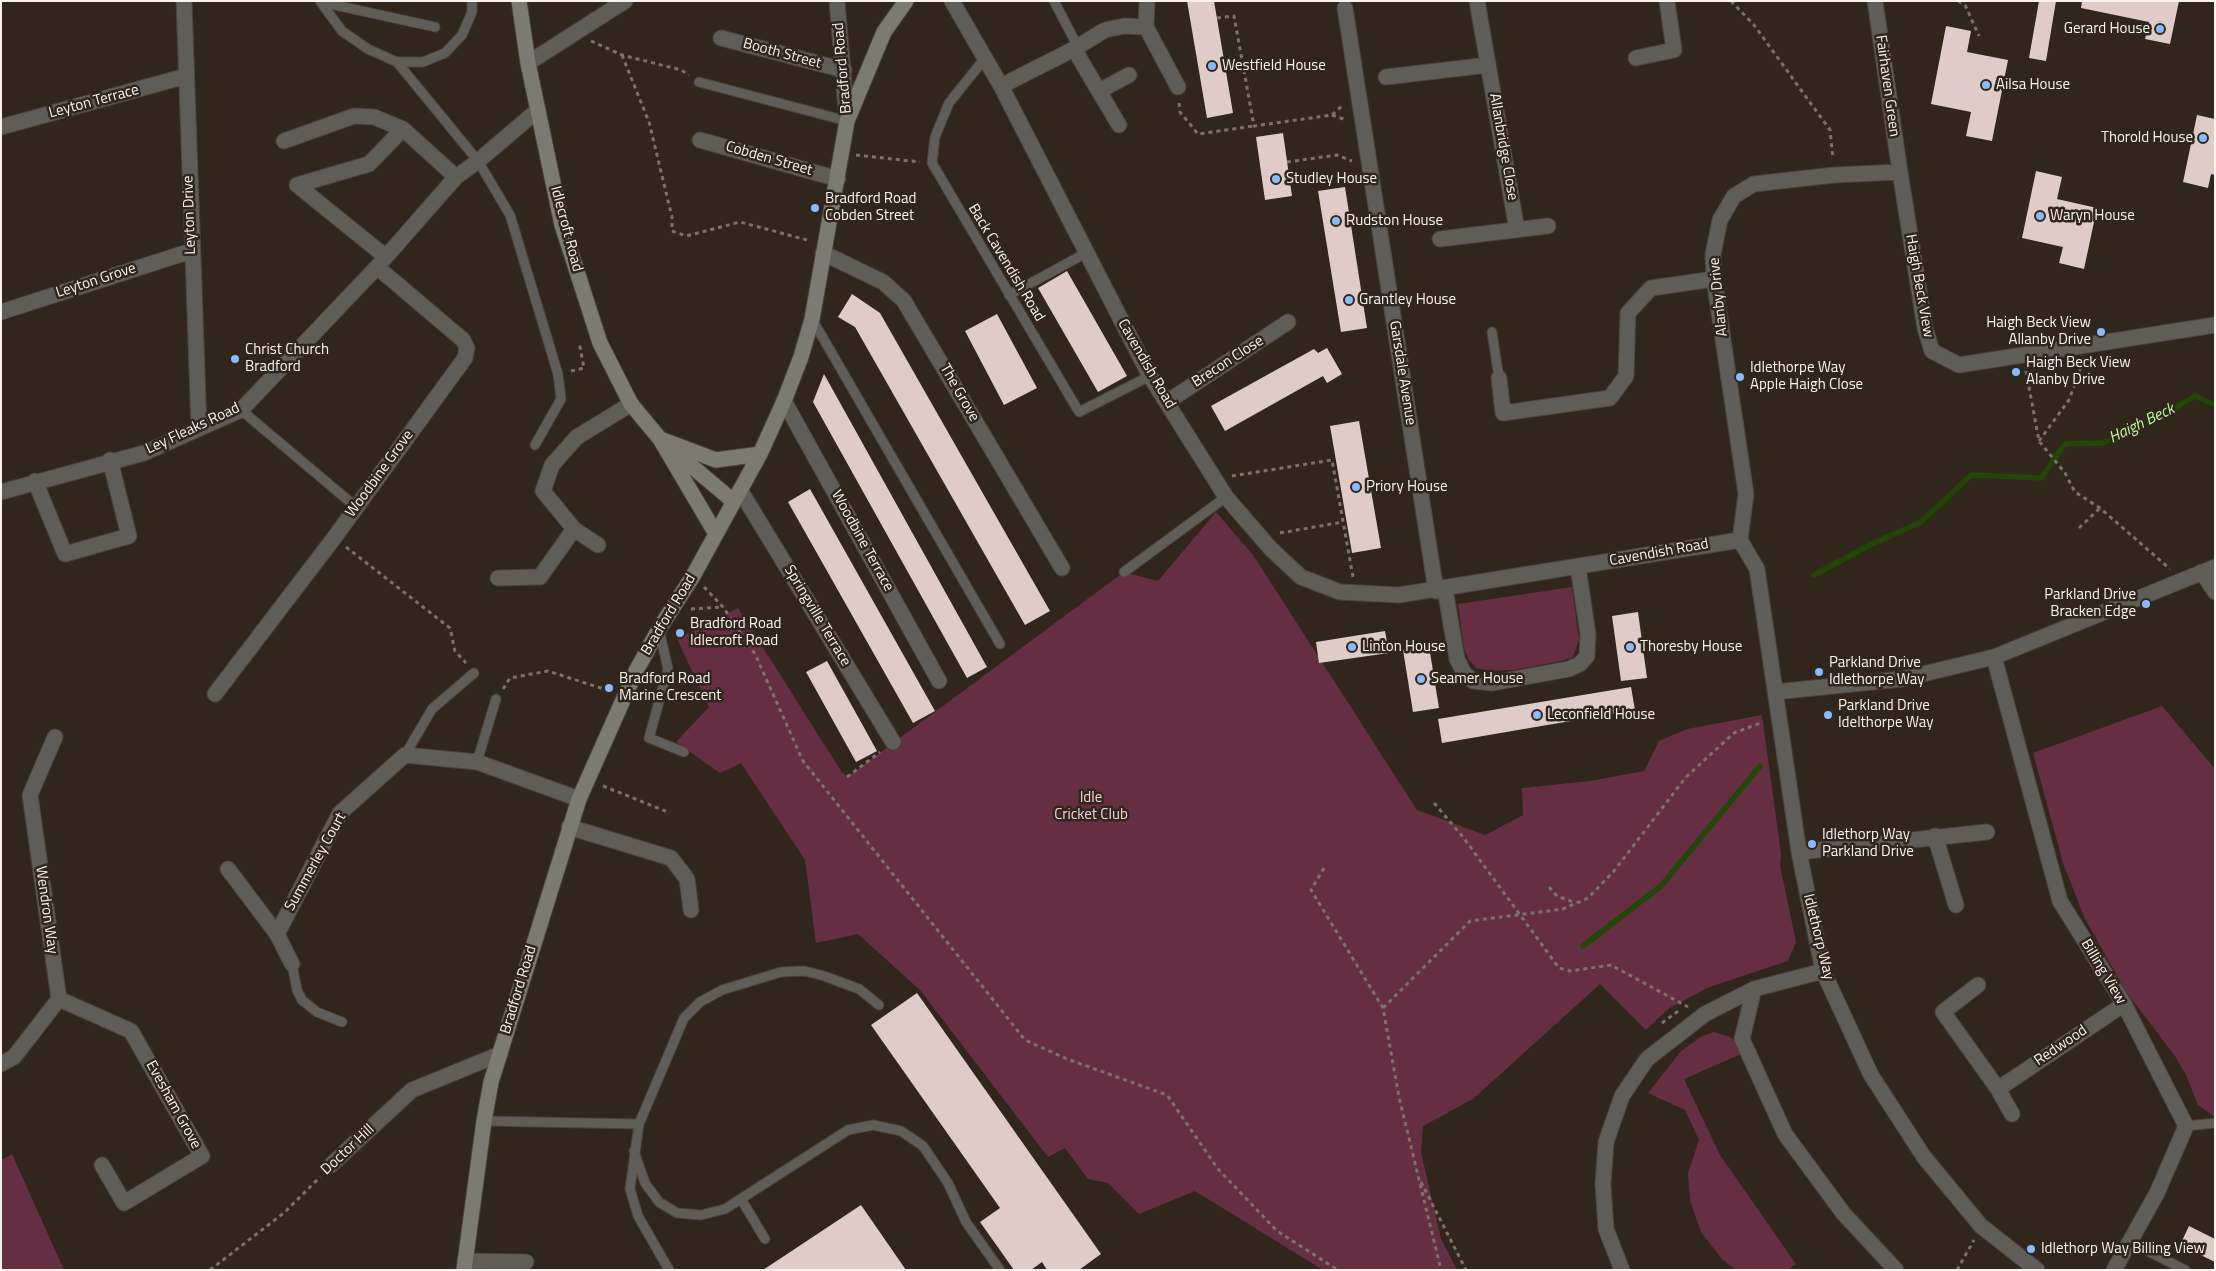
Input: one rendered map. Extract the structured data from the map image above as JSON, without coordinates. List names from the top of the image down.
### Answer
{
  "streets": {
    "street": [
      "Booth Street",
      "Bradford Road",
      "Fairhaven Green",
      "Leyton Terrace",
      "Allanbridge Close",
      "Cobden Street",
      "Leyton Drive",
      "Idlecroft Road",
      "Leyton Grove",
      "Haigh Beck View",
      "Alanby Drive",
      "Brecon Close",
      "Cavendish Road",
      "Garsdale Avenue",
      "The Grove",
      "Ley Fleaks Road",
      "Woodbine Grove",
      "Woodbine Terrace",
      "Springville Terrace",
      "Summerley Court",
      "Wendron Way",
      "Idlethorp Way",
      "Billing View",
      "Redwood",
      "Evesham Grove",
      "Doctor Hill"
    ],
    "lane": ["Back Cavendish Road"]
  },
  "crossings": [
    ["Booth Street", "Bradford Road"],
    ["Bradford Road", "Cobden Street"],
    ["Bradford Road", "Idlecroft Road"],
    ["Bradford Road", "The Grove"],
    ["Bradford Road", "Woodbine Terrace"],
    ["Bradford Road", "Springville Terrace"],
    ["Bradford Road", "Doctor Hill"],
    ["Fairhaven Green", "Haigh Beck View"],
    ["Fairhaven Green", "Alanby Drive"],
    ["Leyton Terrace", "Leyton Drive"],
    ["Leyton Drive", "Leyton Grove"],
    ["Leyton Drive", "Ley Fleaks Road"],
    ["Idlecroft Road", "Ley Fleaks Road"],
    ["Idlecroft Road", "Springville Terrace"],
    ["Back Cavendish Road", "Cavendish Road"],
    ["Haigh Beck View", "Alanby Drive"],
    ["Alanby Drive", "Cavendish Road"],
    ["Alanby Drive", "Idlethorp Way"],
    ["Brecon Close", "Cavendish Road"],
    ["Cavendish Road", "Garsdale Avenue"],
    ["Cavendish Road", "Idlethorp Way"],
    ["Ley Fleaks Road", "Woodbine Grove"],
    ["Wendron Way", "Evesham Grove"],
    ["Billing View", "Redwood"]
  ],
  "water": ["Haigh Beck"],
  "parks": ["Idle Cricket Club"],
  "places": [
    "Gerard House",
    "Westfield House",
    "Ailsa House",
    "Thorold House",
    "Studley House",
    "Bradford Road Cobden Street",
    "Waryn House",
    "Rudston House",
    "Grantley House",
    "Haigh Beck View Allanby Drive",
    "Christ Church Bradford",
    "Haigh Beck View Alanby Drive",
    "Idlethorpe Way Apple Haigh Close",
    "Priory House",
    "Parkland Drive Bracken Edge",
    "Bradford Road Idlecroft Road",
    "Linton House",
    "Thoresby House",
    "Parkland Drive Idlethorpe Way",
    "Seamer House",
    "Bradford Road Marine Crescent",
    "Leconfield House",
    "Parkland Drive Idelthorpe Way",
    "Idlethorp Way Parkland Drive",
    "Idlethorp Way Billing View"
  ]
}
